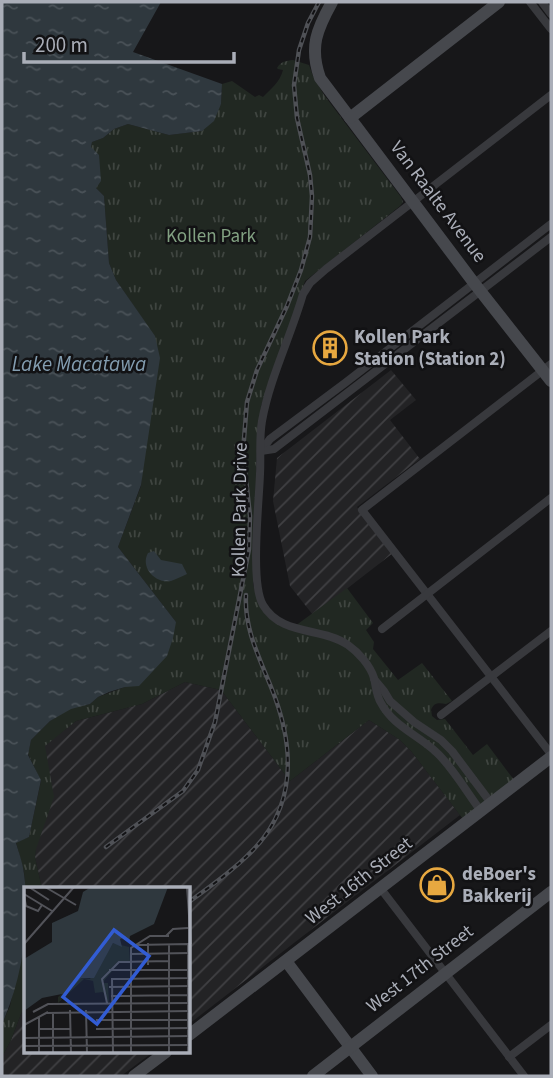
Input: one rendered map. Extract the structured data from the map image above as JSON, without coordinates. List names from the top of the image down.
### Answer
{
  "streets": {
    "street": [
      "Van Raalte Avenue",
      "Kollen Park Drive",
      "West 16th Street",
      "West 17th Street"
    ]
  },
  "crossings": [
    ["Van Raalte Avenue", "Kollen Park Drive"],
    ["Kollen Park Drive", "West 16th Street"]
  ],
  "water": ["Lake Macatawa"],
  "parks": ["Kollen Park"],
  "places": {
    "building": ["Kollen Park Station (Station 2)"],
    "shop": ["deBoer's Bakkerij"]
  },
  "scale_bar": "200 m"
}
